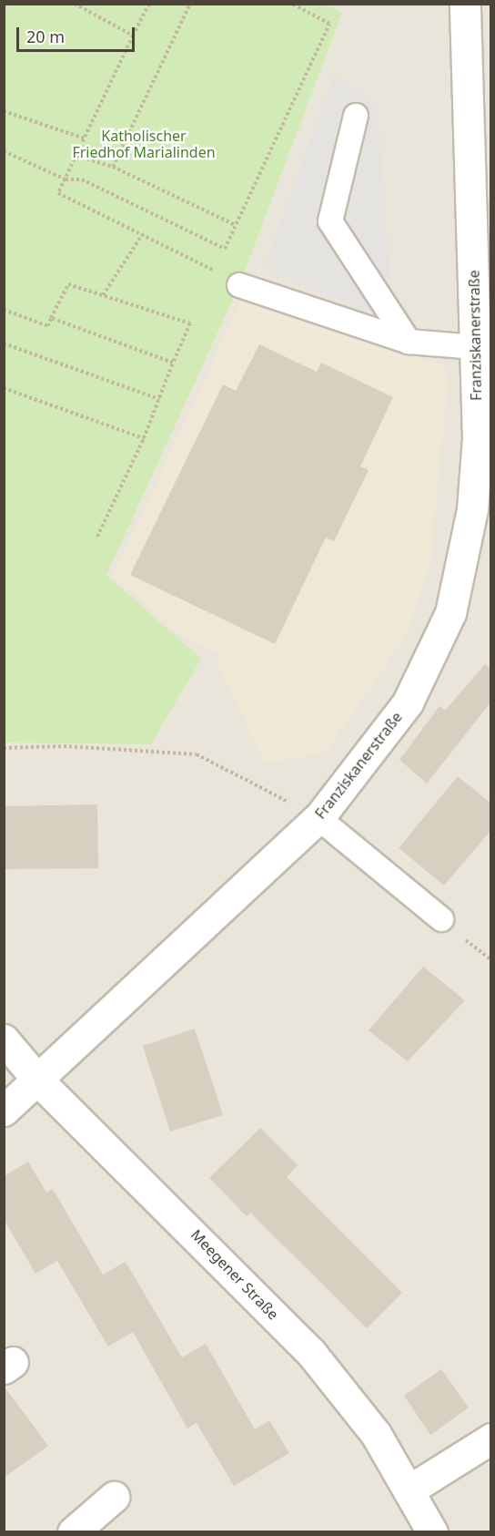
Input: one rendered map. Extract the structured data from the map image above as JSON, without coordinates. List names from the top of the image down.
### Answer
{
  "streets": {
    "street": ["Franziskanerstraße", "Meegener Straße"]
  },
  "crossings": [
    ["Franziskanerstraße", "Meegener Straße"]
  ],
  "parks": ["Katholischer Friedhof Marialinden"],
  "scale_bar": "20 m"
}
